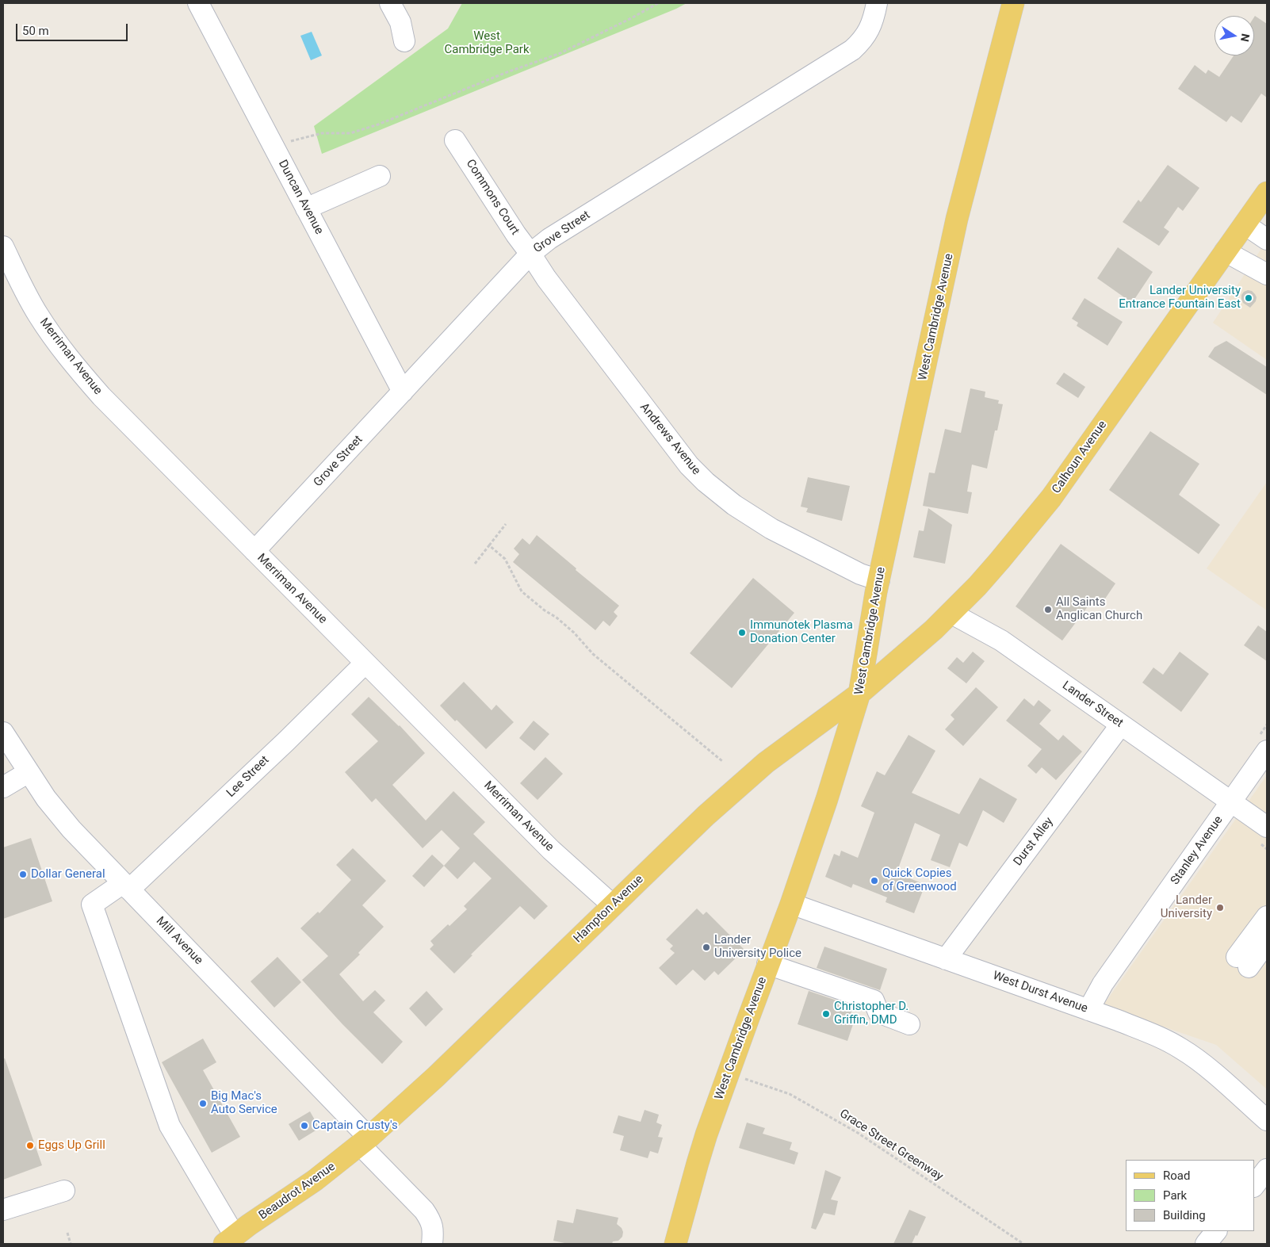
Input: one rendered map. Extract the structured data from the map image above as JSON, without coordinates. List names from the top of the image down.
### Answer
{
  "streets": {
    "main road": [
      "West Cambridge Avenue",
      "Calhoun Avenue",
      "Hampton Avenue",
      "Beaudrot Avenue"
    ],
    "street": [
      "Duncan Avenue",
      "Commons Court",
      "Grove Street",
      "Merriman Avenue",
      "Andrews Avenue",
      "Lander Street",
      "Lee Street",
      "Durst Alley",
      "Stanley Avenue",
      "Mill Avenue",
      "West Durst Avenue"
    ],
    "path": ["Grace Street Greenway"]
  },
  "crossings": [
    ["Duncan Avenue", "Grove Street"],
    ["Commons Court", "Grove Street"],
    ["Commons Court", "Andrews Avenue"],
    ["Grove Street", "Merriman Avenue"],
    ["Grove Street", "Andrews Avenue"],
    ["West Cambridge Avenue", "Andrews Avenue"],
    ["West Cambridge Avenue", "Calhoun Avenue"],
    ["West Cambridge Avenue", "Hampton Avenue"],
    ["West Cambridge Avenue", "West Durst Avenue"],
    ["Merriman Avenue", "Lee Street"],
    ["Merriman Avenue", "Hampton Avenue"],
    ["Calhoun Avenue", "Lander Street"],
    ["Calhoun Avenue", "Hampton Avenue"],
    ["Lander Street", "Durst Alley"],
    ["Lander Street", "Stanley Avenue"],
    ["Lee Street", "Mill Avenue"],
    ["Lee Street", "Beaudrot Avenue"],
    ["Durst Alley", "West Durst Avenue"],
    ["Stanley Avenue", "West Durst Avenue"],
    ["Hampton Avenue", "Mill Avenue"],
    ["Hampton Avenue", "Beaudrot Avenue"],
    ["Mill Avenue", "Beaudrot Avenue"]
  ],
  "parks": ["West Cambridge Park"],
  "places": [
    "Lander University Entrance Fountain East",
    "All Saints Anglican Church",
    "Immunotek Plasma Donation Center",
    "Dollar General",
    "Quick Copies of Greenwood",
    "Lander University",
    "Lander University Police",
    "Christopher D. Griffin, DMD",
    "Big Mac's Auto Service",
    "Captain Crusty's",
    "Eggs Up Grill"
  ],
  "legend": ["Road", "Park", "Building"],
  "scale_bar": "50 m",
  "north": "right"
}
